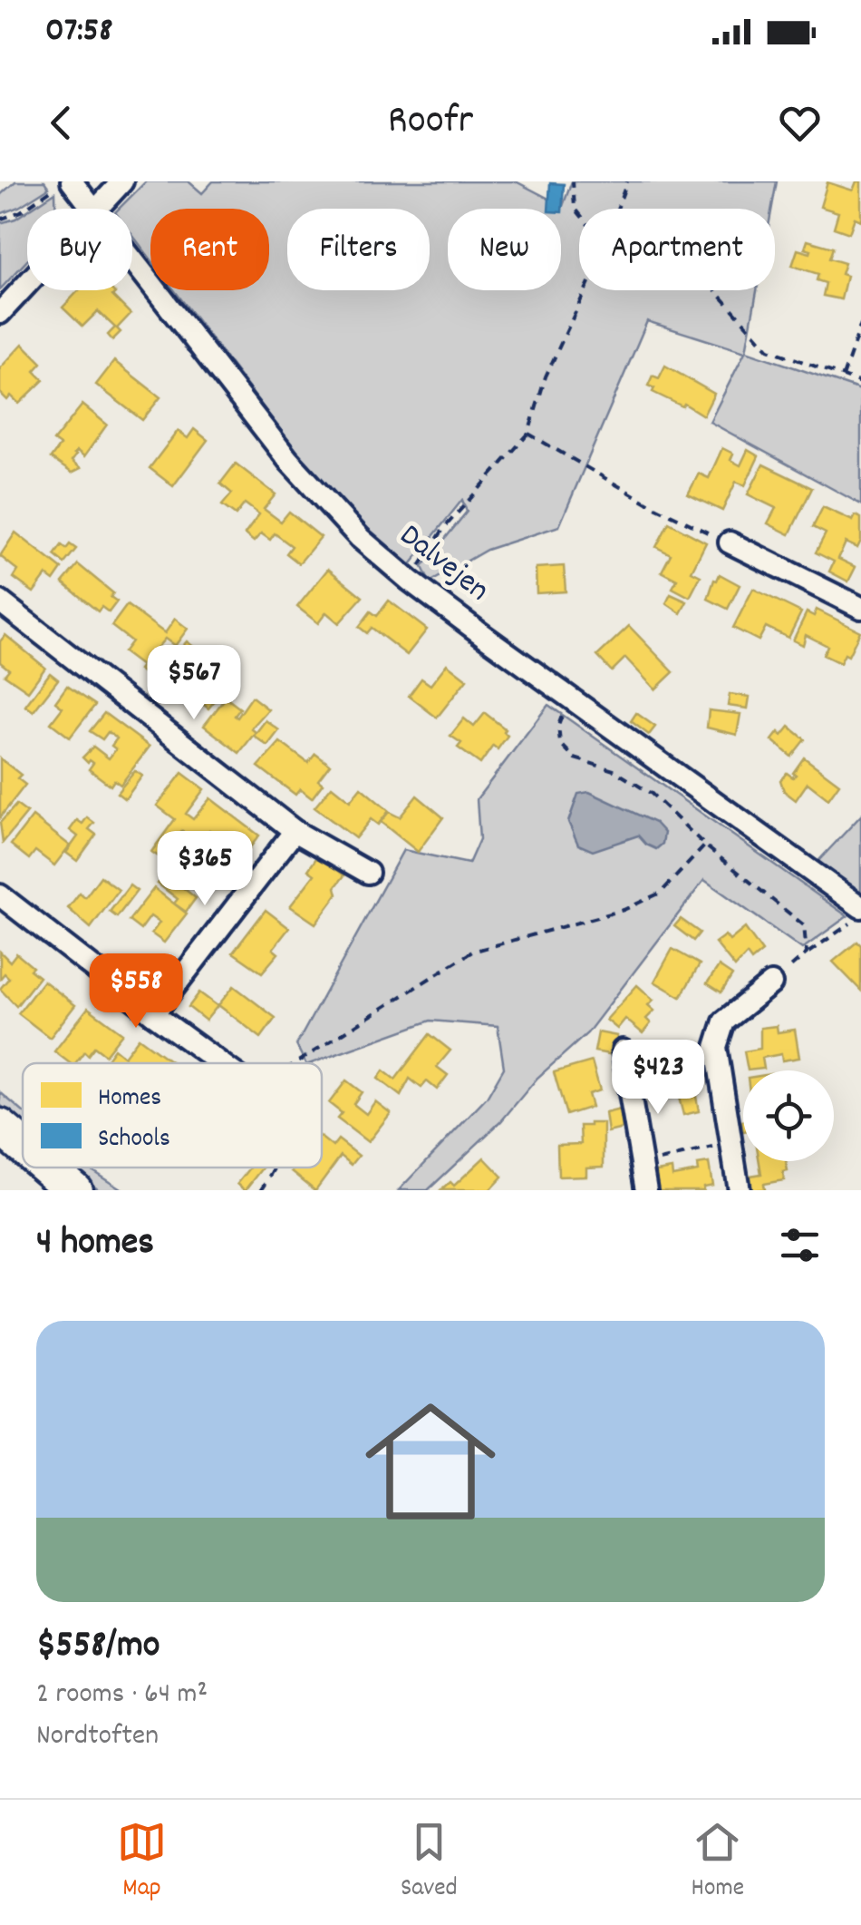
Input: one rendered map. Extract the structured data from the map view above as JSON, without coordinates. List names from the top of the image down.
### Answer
{
  "streets": {
    "street": ["Dalvejen"]
  },
  "legend": ["Homes", "Schools"],
  "page": {
    "status": "07:58",
    "header": "Roofr",
    "chip": [
      "Buy",
      "Rent",
      "Filters",
      "New",
      "Apartment"
    ],
    "price": [
      "$567",
      "$365",
      "$558",
      "$423"
    ],
    "heading": "4 homes",
    "list": [
      {
        "name": "$558/mo",
        "note": "2 rooms · 64 m² · Nordtoften"
      }
    ],
    "tabs": ["Map", "Saved", "Home"]
  }
}
